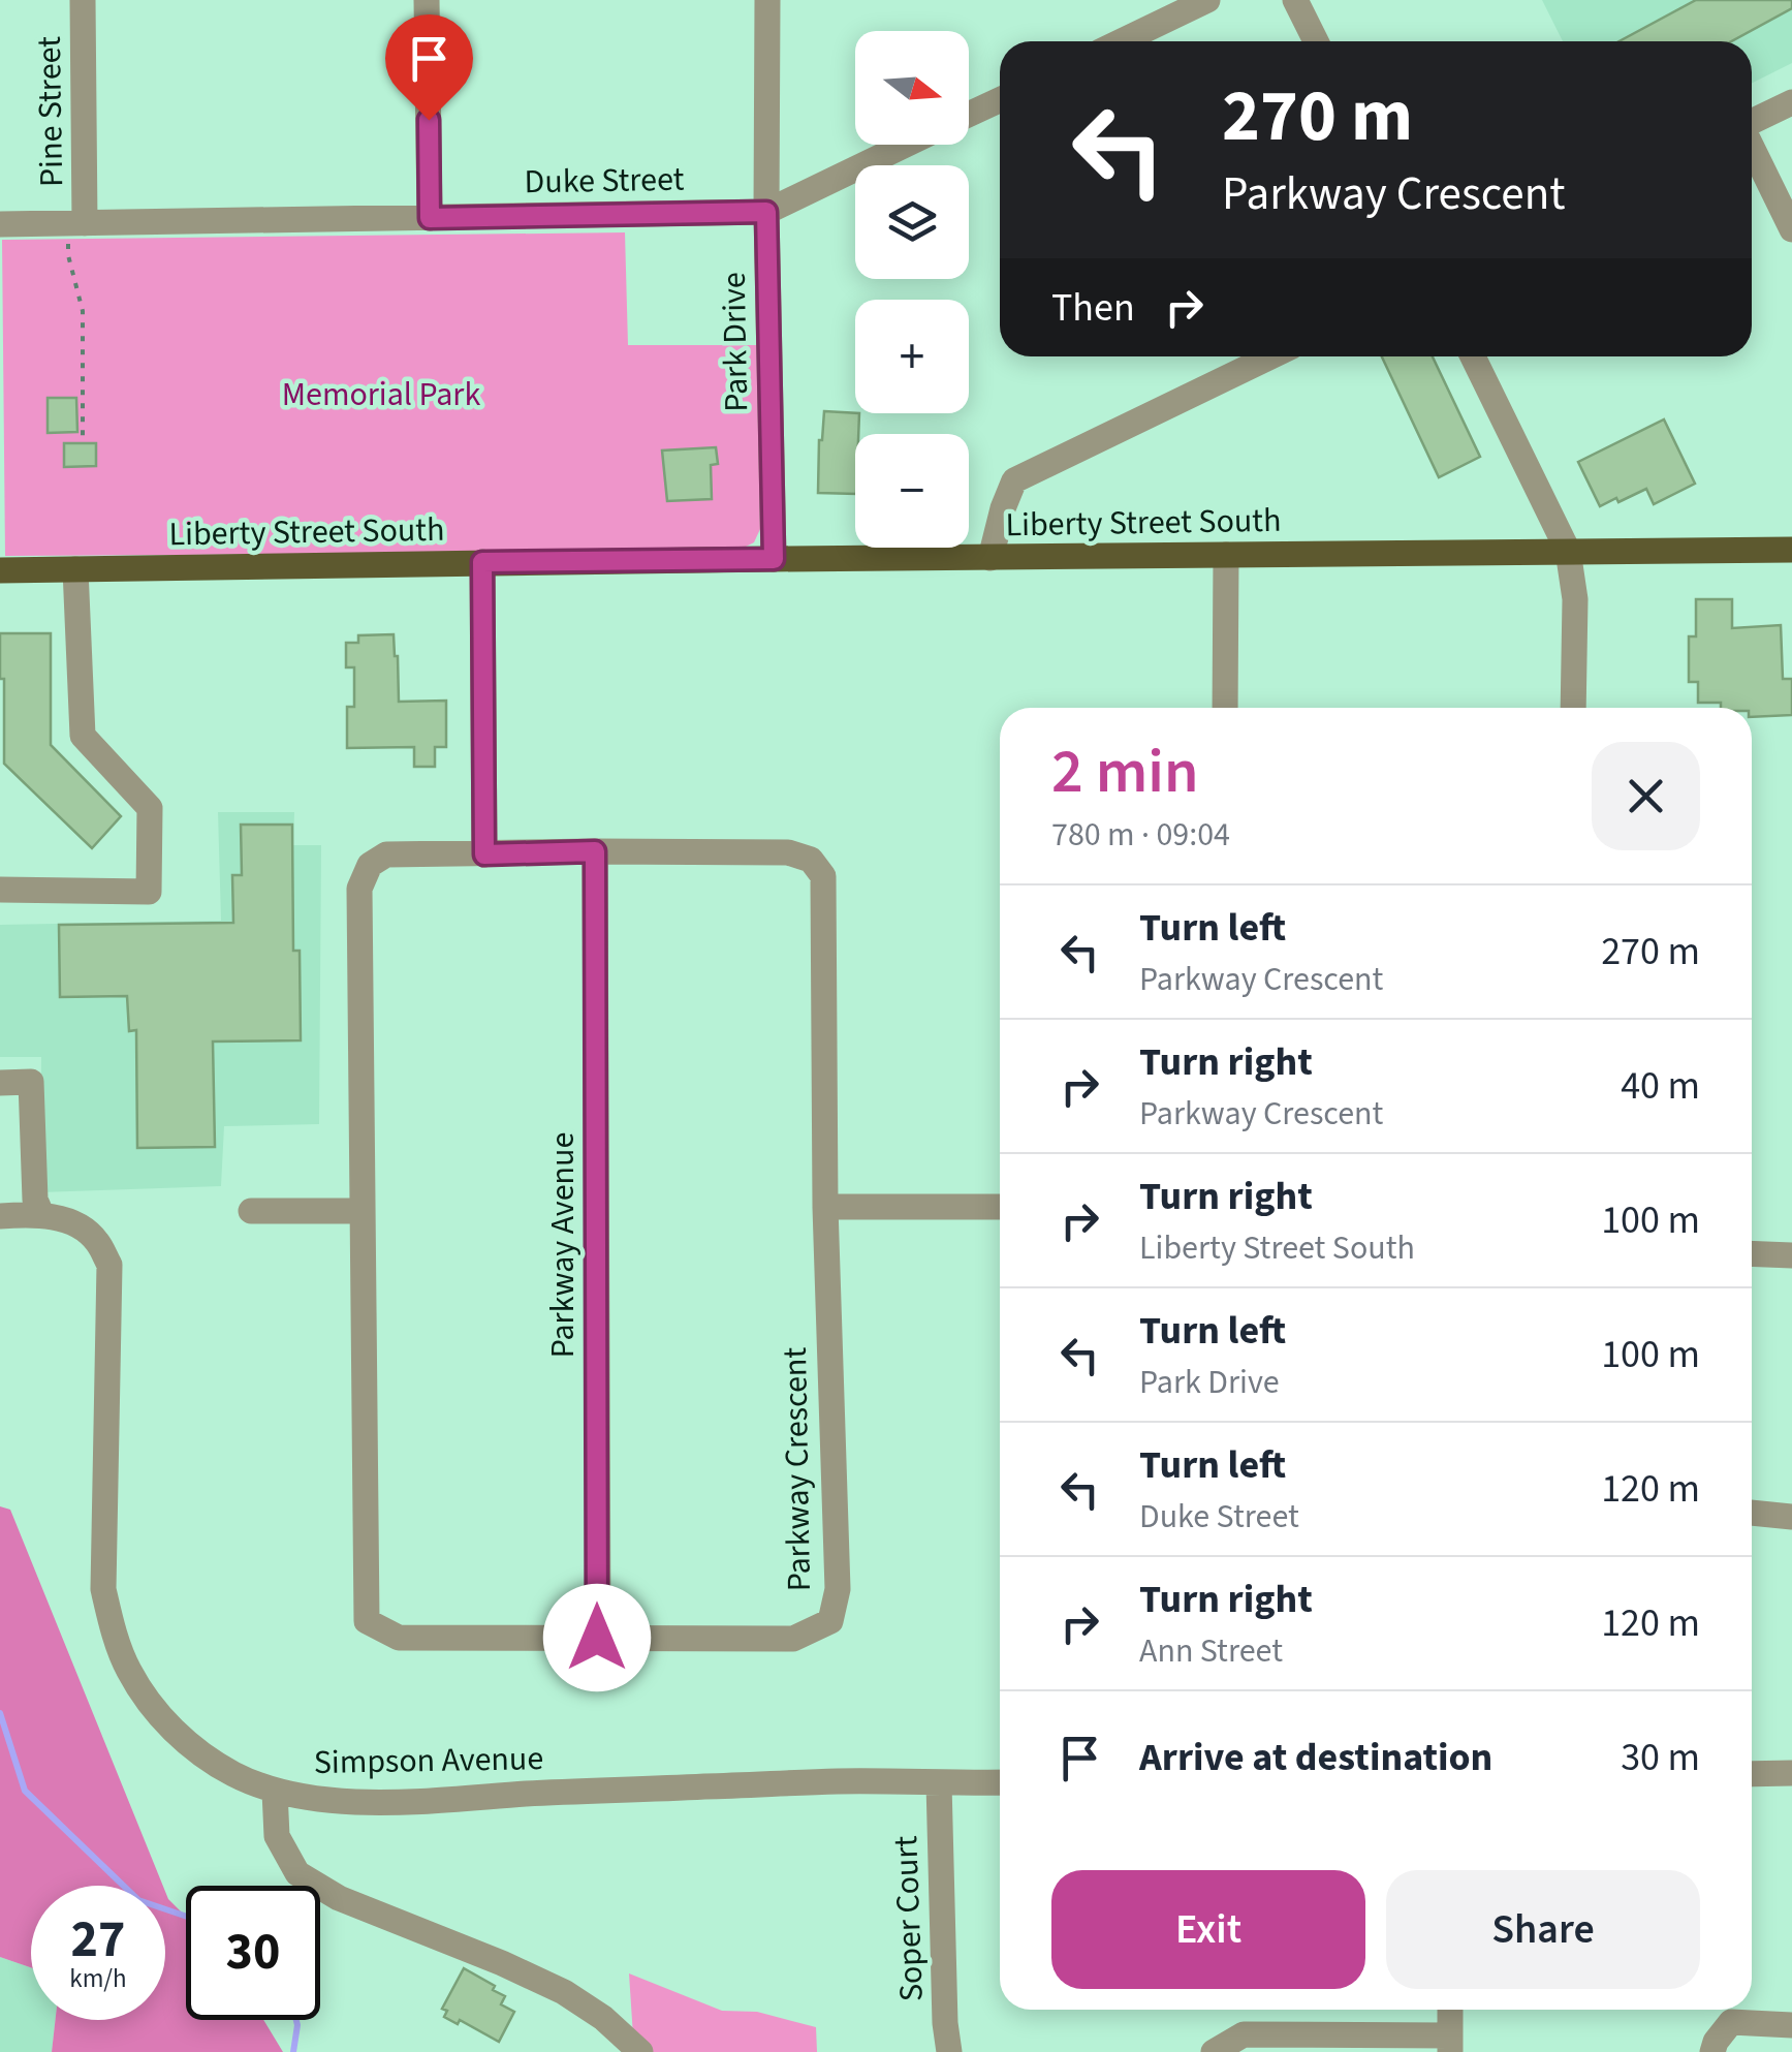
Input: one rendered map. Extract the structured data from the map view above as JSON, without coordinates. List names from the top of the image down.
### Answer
{
  "streets": {
    "main road": ["Liberty Street South"],
    "street": [
      "Pine Street",
      "Duke Street",
      "Park Drive",
      "Parkway Avenue",
      "Parkway Crescent",
      "Simpson Avenue",
      "Soper Court"
    ]
  },
  "crossings": [
    ["Pine Street", "Duke Street"],
    ["Duke Street", "Park Drive"],
    ["Park Drive", "Liberty Street South"],
    ["Parkway Avenue", "Parkway Crescent"],
    ["Simpson Avenue", "Soper Court"]
  ],
  "parks": ["Memorial Park"],
  "north": "right",
  "page": {
    "map_buttons": ["+", "−"],
    "turn": ["270 m", "Parkway Crescent"],
    "then": "Then",
    "heading": ["2 min", "780 m · 09:04"],
    "list": [
      {
        "name": "Turn left",
        "note": "Parkway Crescent",
        "value": "270 m"
      },
      {
        "name": "Turn right",
        "note": "Parkway Crescent",
        "value": "40 m"
      },
      {
        "name": "Turn right",
        "note": "Liberty Street South",
        "value": "100 m"
      },
      {
        "name": "Turn left",
        "note": "Park Drive",
        "value": "100 m"
      },
      {
        "name": "Turn left",
        "note": "Duke Street",
        "value": "120 m"
      },
      {
        "name": "Turn right",
        "note": "Ann Street",
        "value": "120 m"
      },
      {
        "name": "Arrive at destination",
        "value": "30 m"
      }
    ],
    "buttons": ["Exit", "Share"],
    "speed": "27 km/h",
    "limit": "30"
  }
}
